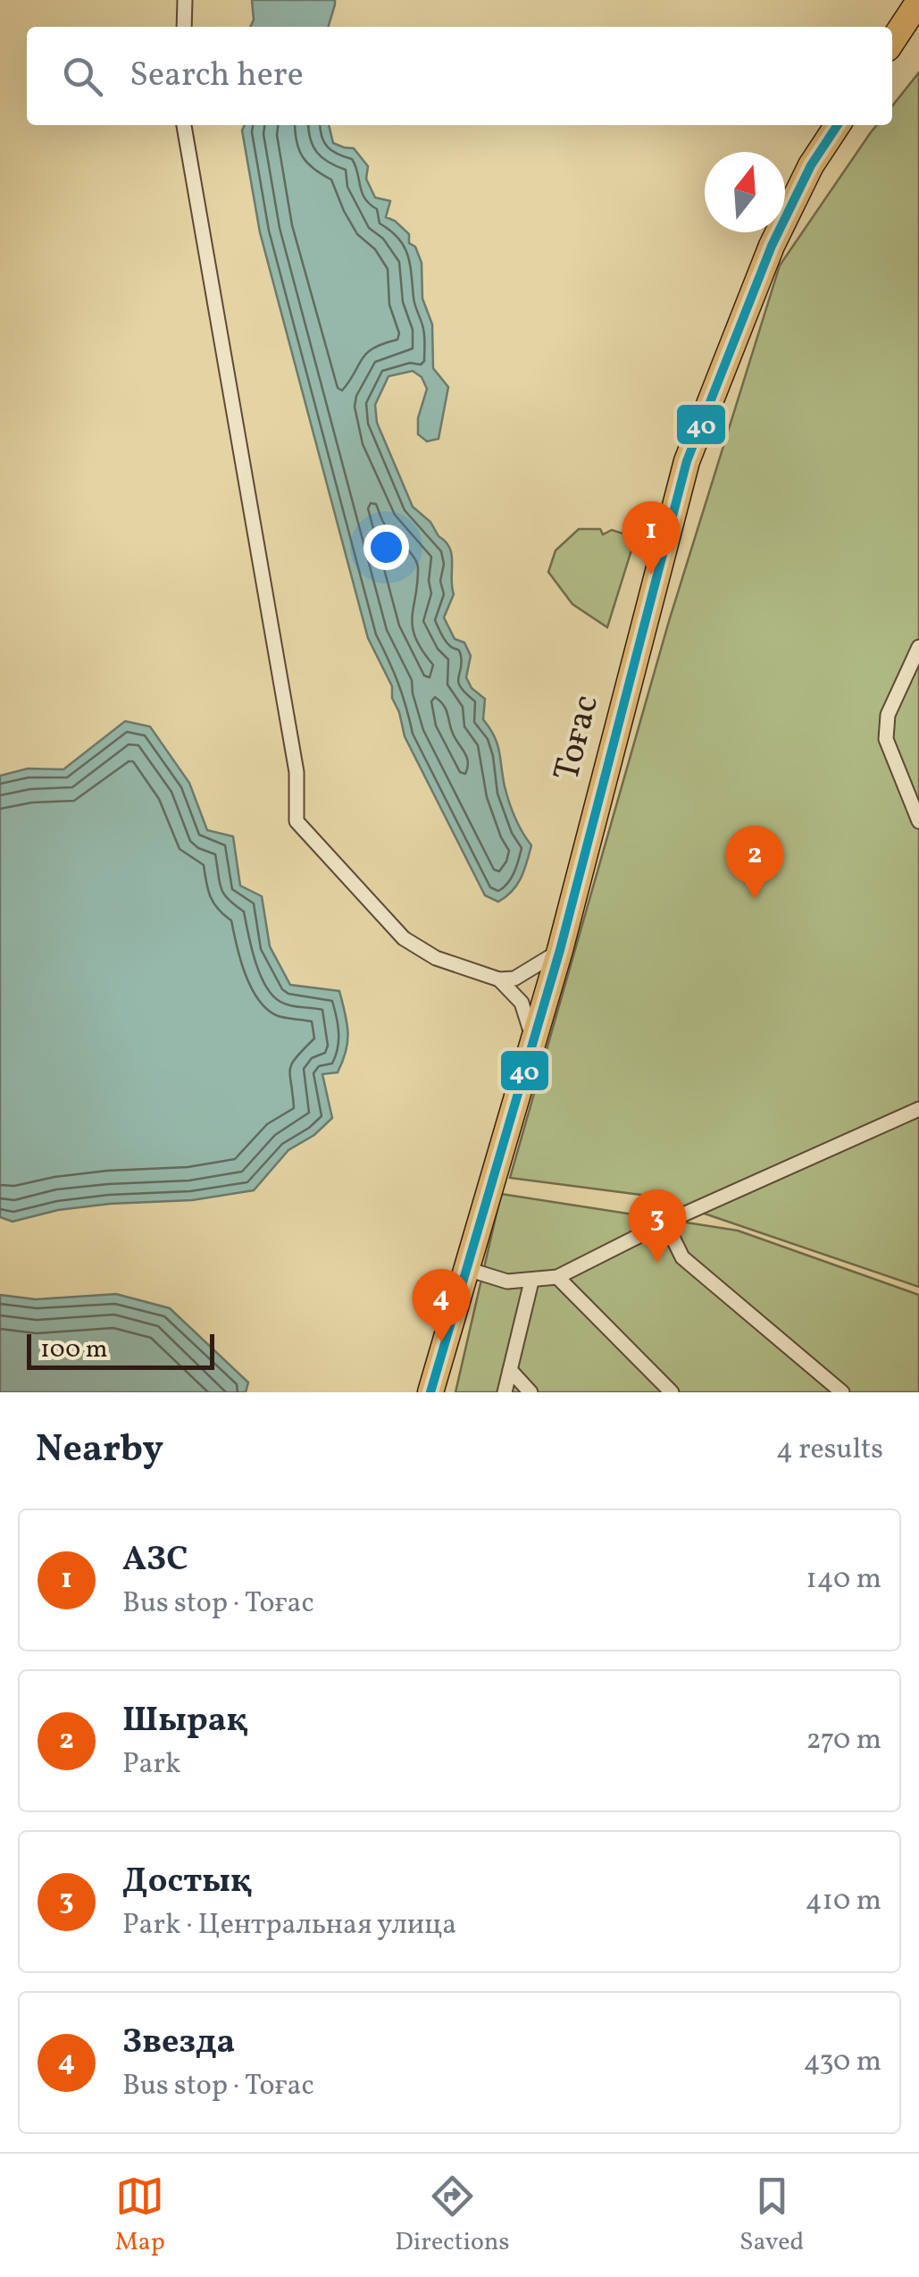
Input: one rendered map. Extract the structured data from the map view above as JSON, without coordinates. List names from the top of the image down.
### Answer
{
  "streets": {
    "highway": ["Тоғас"]
  },
  "lines": ["transit line 40"],
  "scale_bar": "100 m",
  "north": "top",
  "page": {
    "search": "Search here",
    "pins": [
      "1",
      "2",
      "3",
      "4"
    ],
    "scale": "100 m",
    "heading": ["Nearby", "4 results"],
    "list": [
      {
        "mark": "1",
        "name": "АЗС",
        "note": "Bus stop · Тоғас",
        "value": "140 m"
      },
      {
        "mark": "2",
        "name": "Шырақ",
        "note": "Park",
        "value": "270 m"
      },
      {
        "mark": "3",
        "name": "Достық",
        "note": "Park · Центральная улица",
        "value": "410 m"
      },
      {
        "mark": "4",
        "name": "Звезда",
        "note": "Bus stop · Тоғас",
        "value": "430 m"
      }
    ],
    "nav": ["Map", "Directions", "Saved"]
  }
}
